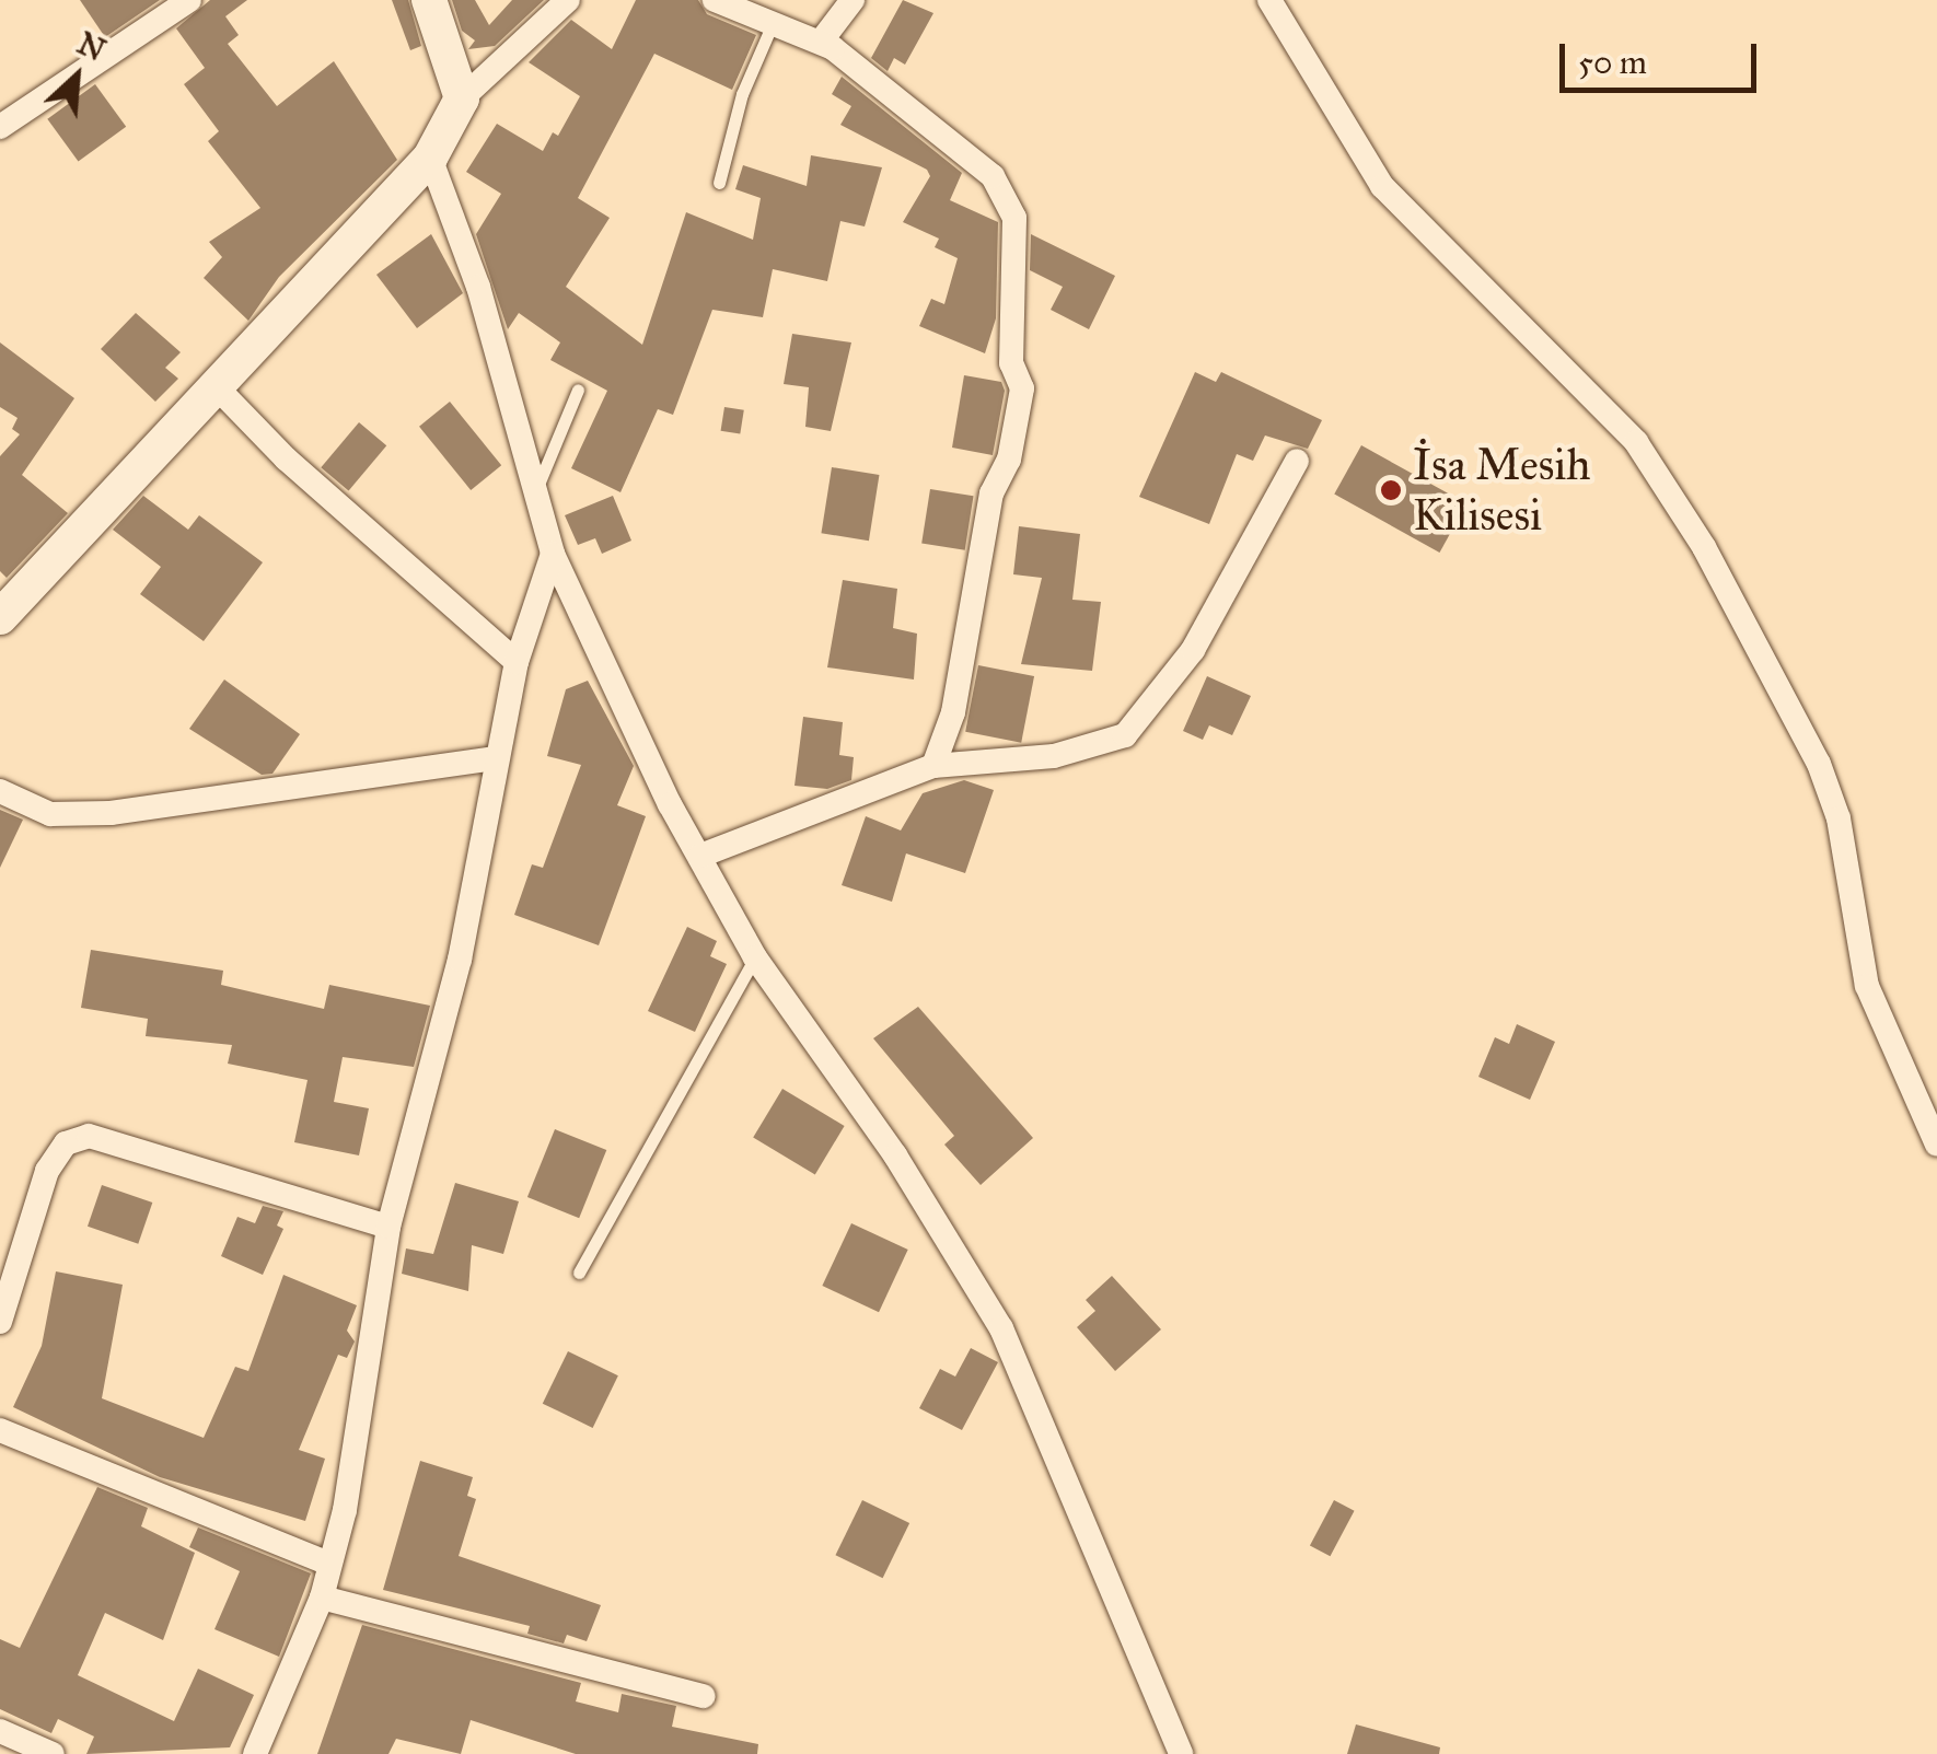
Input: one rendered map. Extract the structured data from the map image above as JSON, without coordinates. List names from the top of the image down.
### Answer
{
  "places": ["İsa Mesih Kilisesi"],
  "scale_bar": "50 m",
  "north": "top right"
}
